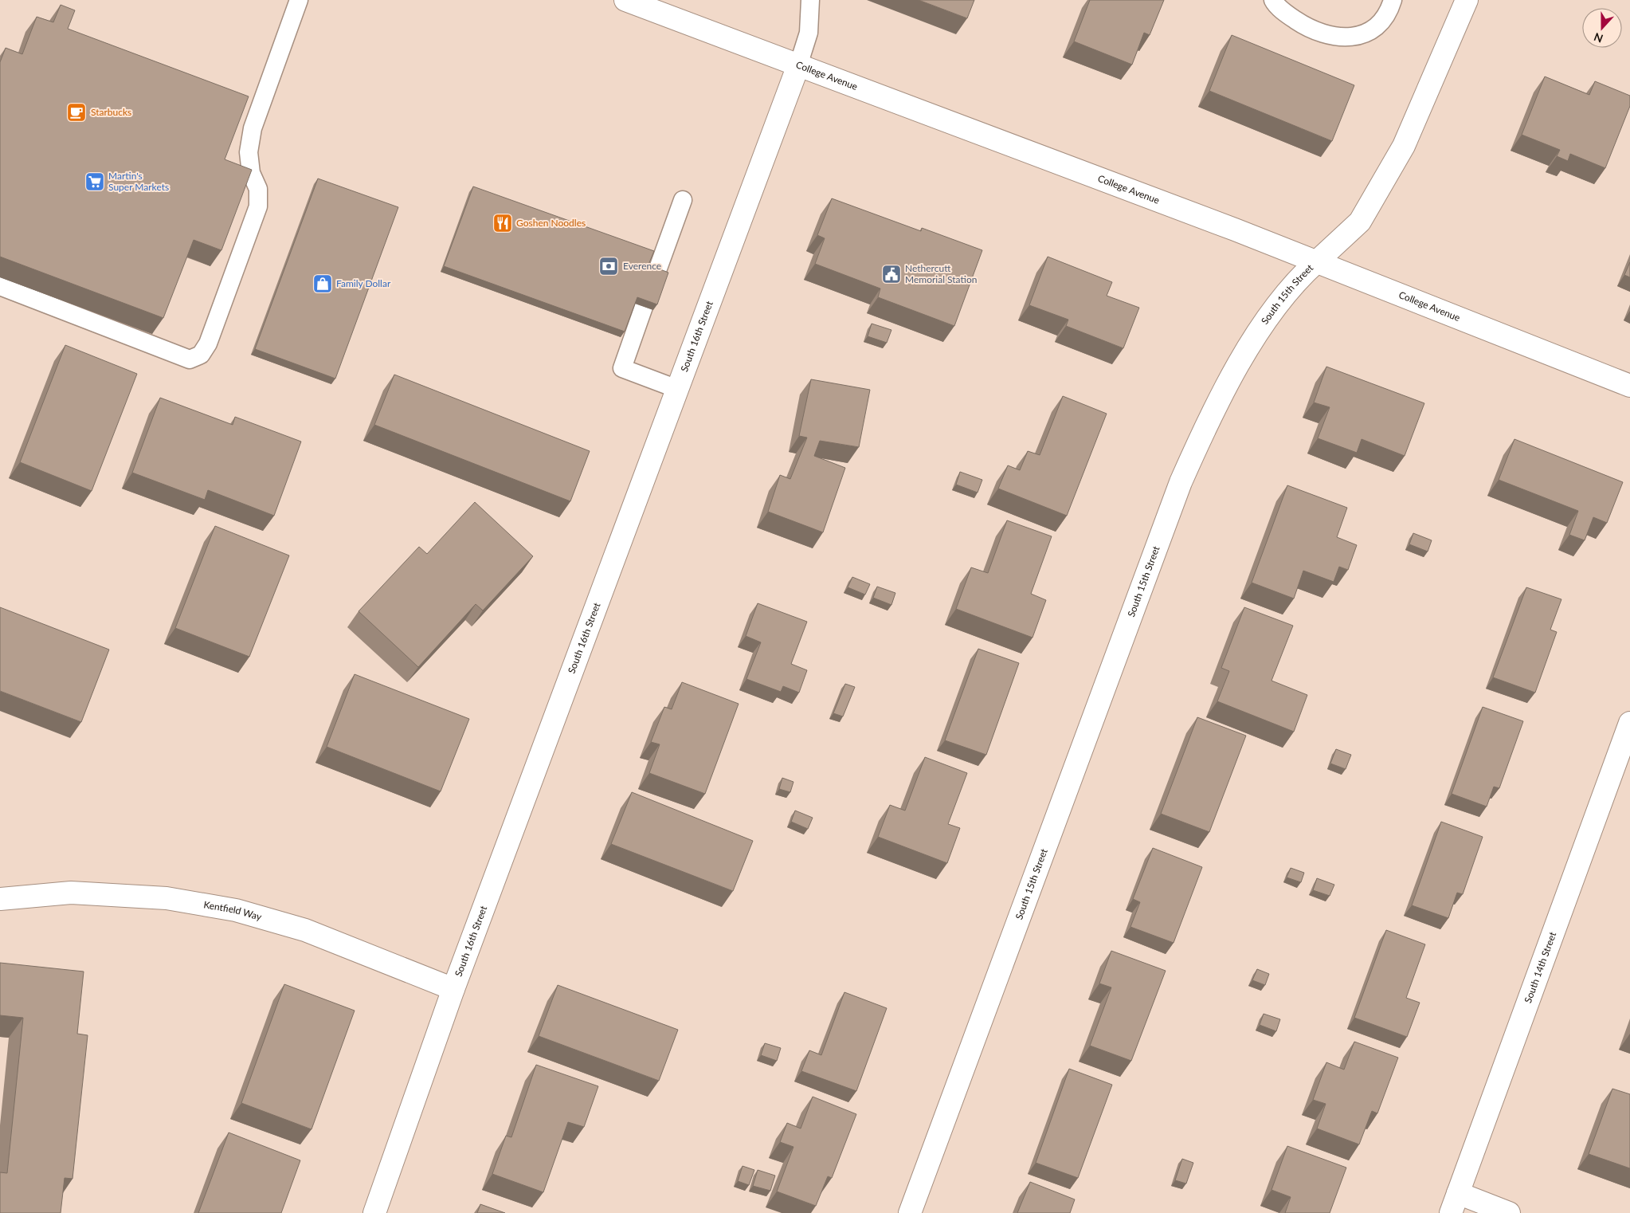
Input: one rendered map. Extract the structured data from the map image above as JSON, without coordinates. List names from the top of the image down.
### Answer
{
  "streets": {
    "street": [
      "College Avenue",
      "South 15th Street",
      "South 16th Street",
      "Kentfield Way",
      "South 14th Street"
    ]
  },
  "crossings": [
    ["College Avenue", "South 15th Street"],
    ["College Avenue", "South 16th Street"],
    ["South 16th Street", "Kentfield Way"]
  ],
  "places": {
    "cafe": ["Starbucks"],
    "supermarket": ["Martin's Super Markets"],
    "restaurant": ["Goshen Noodles"],
    "bank": ["Everence"],
    "public building": ["Nethercutt Memorial Station"],
    "shop": ["Family Dollar"]
  },
  "north": "bottom"
}
